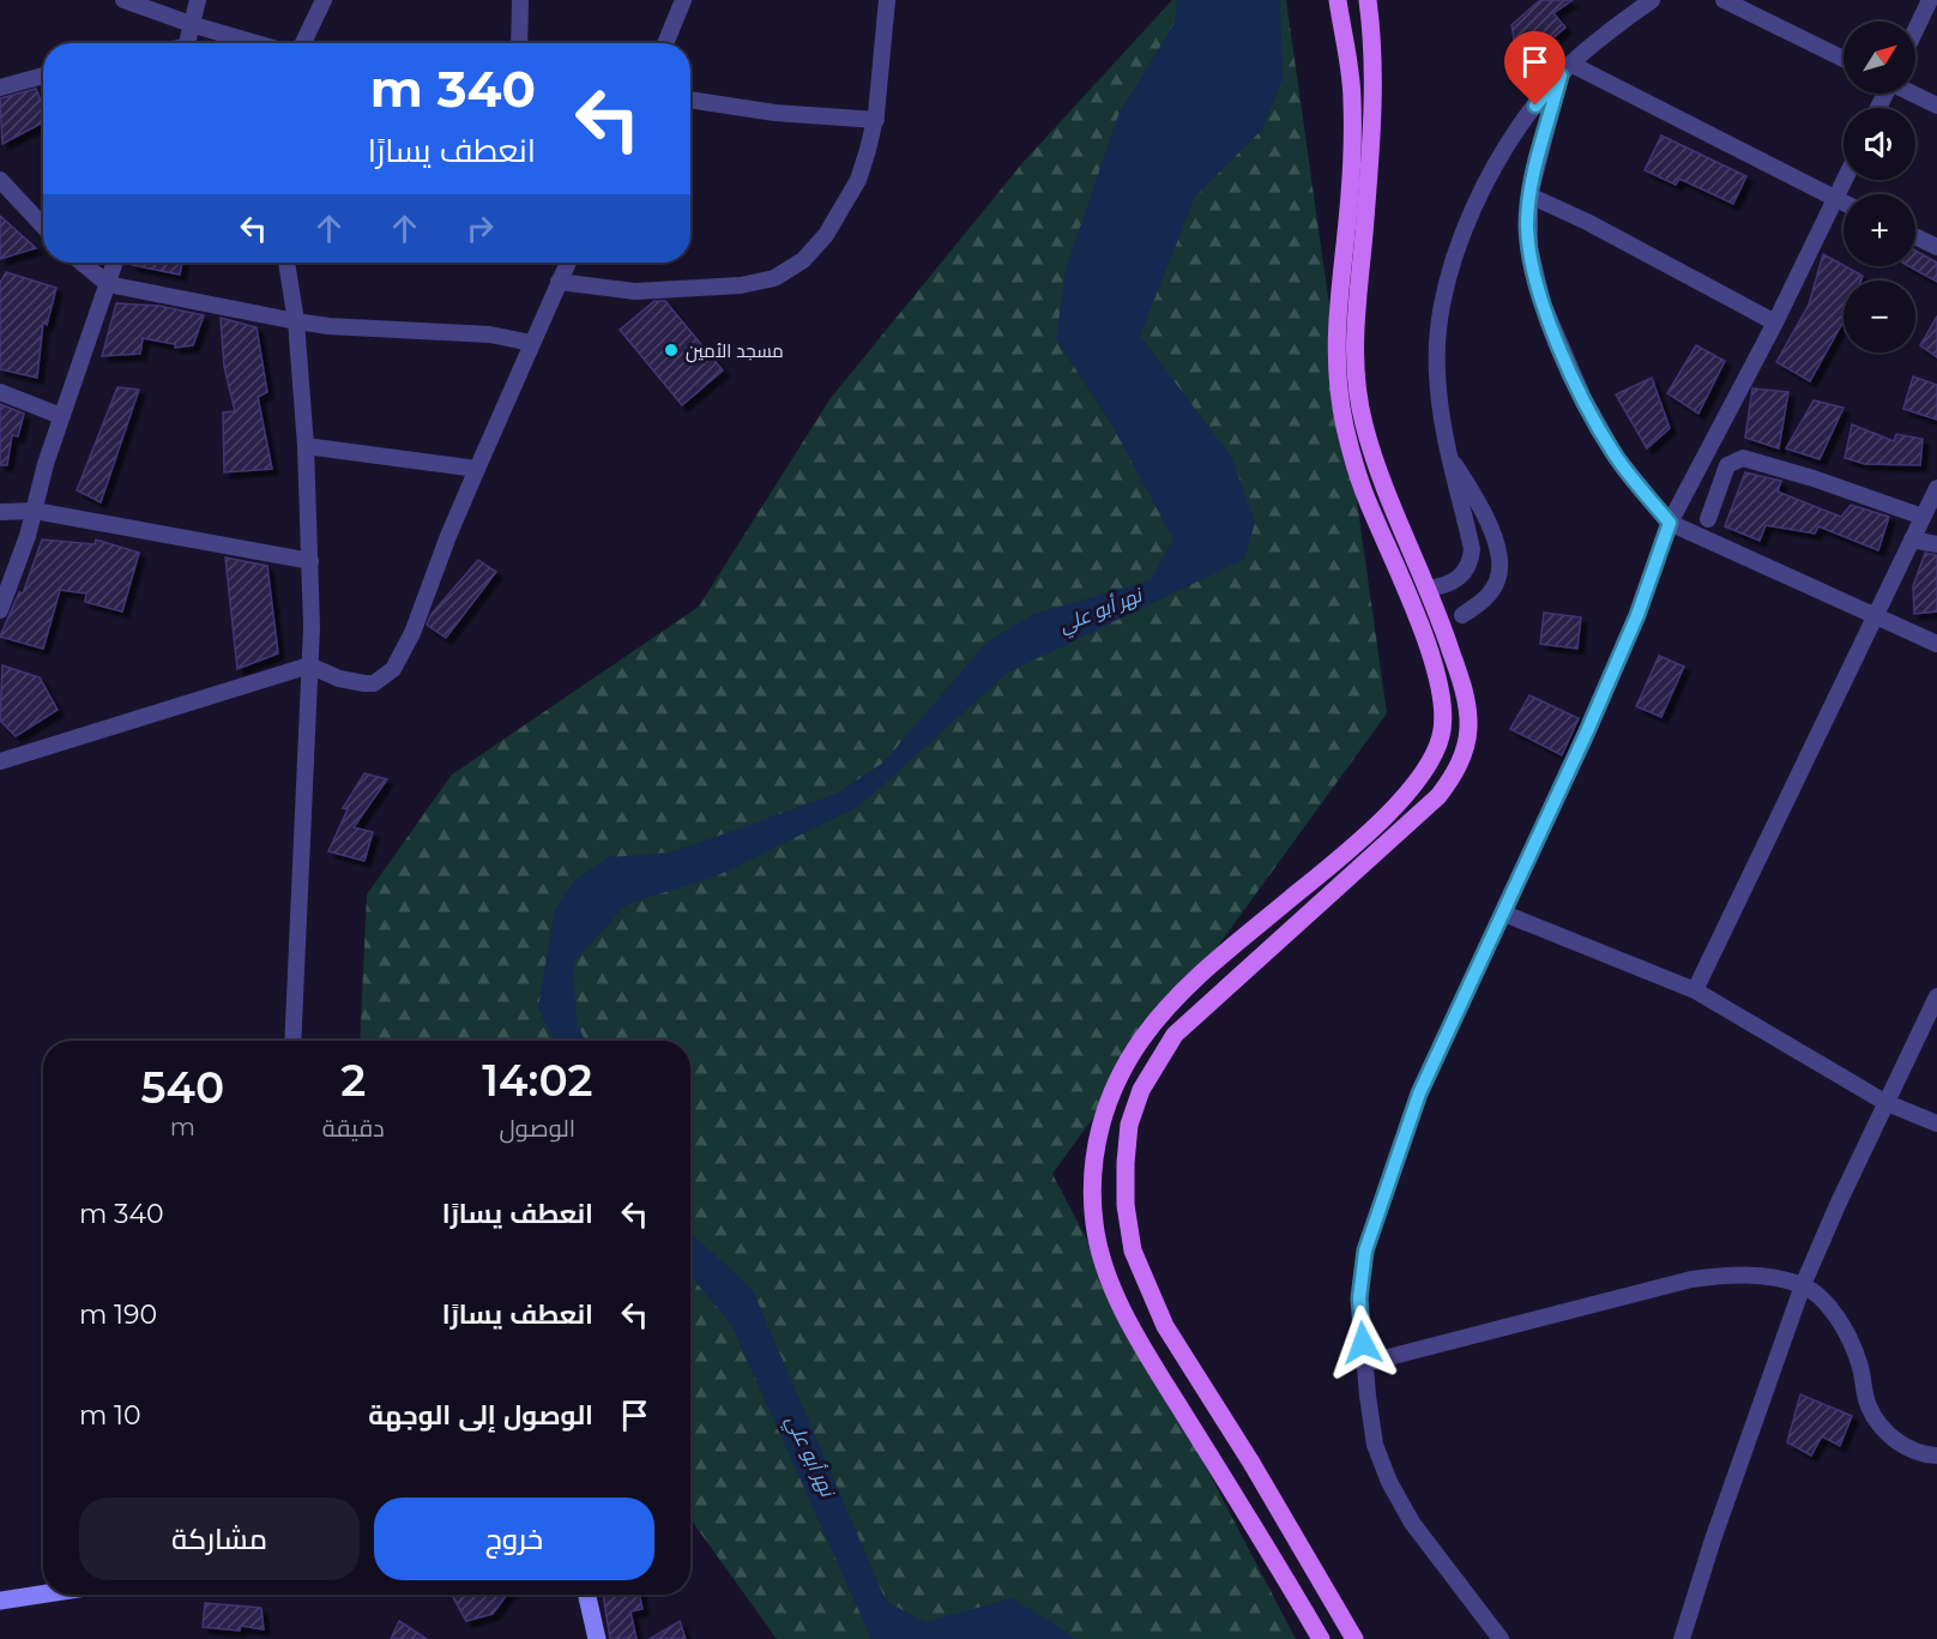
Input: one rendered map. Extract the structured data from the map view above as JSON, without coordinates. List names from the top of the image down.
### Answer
{
  "water": ["نهر أبو علي"],
  "places": ["مسجد الأمين"],
  "north": "top right",
  "page": {
    "map_buttons": ["+", "−"],
    "turn": ["340 m", "انعطف يسارًا"],
    "eta": [
      "14:02",
      "الوصول",
      "2",
      "دقيقة",
      "540",
      "m"
    ],
    "list": [
      {
        "name": "انعطف يسارًا",
        "value": "340 m"
      },
      {
        "name": "انعطف يسارًا",
        "value": "190 m"
      },
      {
        "name": "الوصول إلى الوجهة",
        "value": "10 m"
      }
    ],
    "buttons": ["خروج", "مشاركة"]
  }
}
